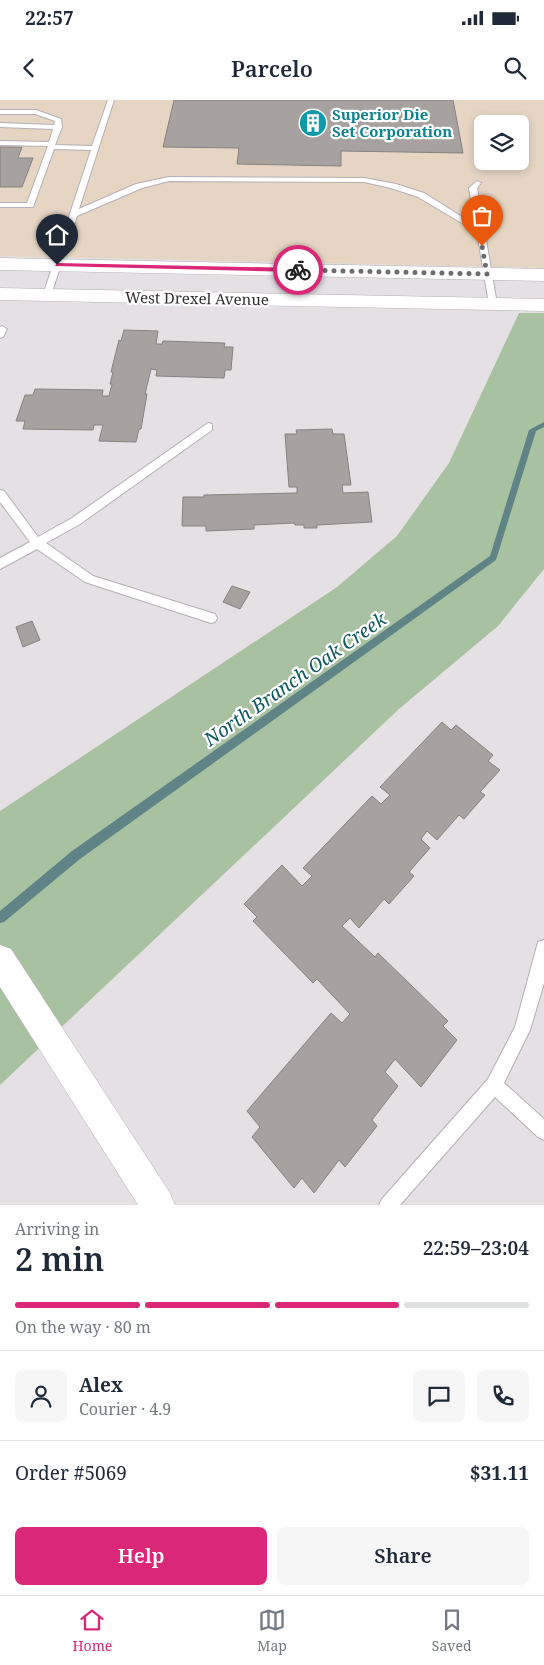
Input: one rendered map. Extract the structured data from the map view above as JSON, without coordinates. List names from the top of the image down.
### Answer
{
  "streets": {
    "street": ["West Drexel Avenue"]
  },
  "water": ["North Branch Oak Creek"],
  "places": {
    "building": ["Superior Die Set Corporation"]
  },
  "page": {
    "status": "22:57",
    "header": "Parcelo",
    "heading": ["2 min", "Arriving in", "22:59–23:04"],
    "panel": [
      "Alex",
      "Courier · 4.9",
      "Order #5069",
      "$31.11"
    ],
    "bar": "On the way · 80 m",
    "buttons": ["Help", "Share"],
    "tabs": ["Home", "Map", "Saved"]
  }
}
